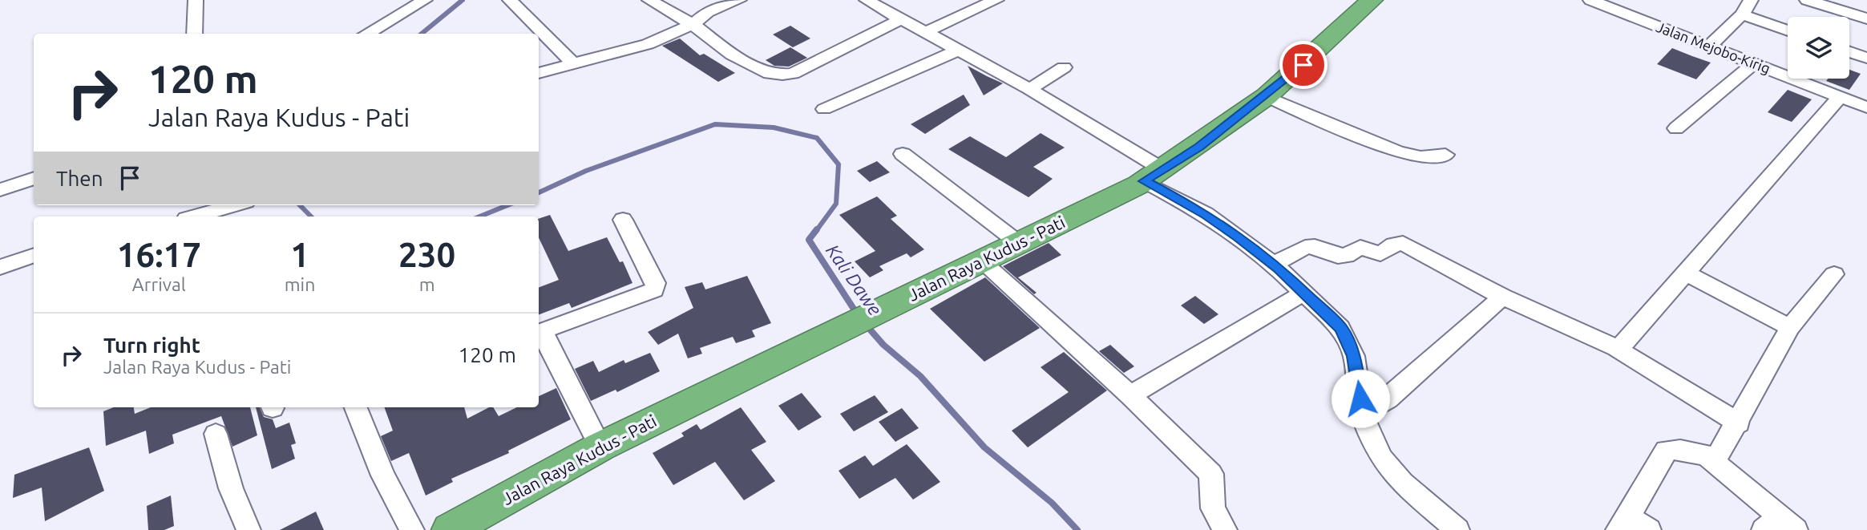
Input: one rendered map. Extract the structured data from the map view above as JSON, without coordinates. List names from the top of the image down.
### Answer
{
  "streets": {
    "highway": ["Jalan Raya Kudus - Pati"],
    "street": ["Jalan Mejobo-Kirig"]
  },
  "water": ["Kali Dawe"],
  "page": {
    "turn": ["120 m", "Jalan Raya Kudus - Pati"],
    "then": "Then",
    "eta": [
      "16:17",
      "Arrival",
      "1",
      "min",
      "230",
      "m"
    ],
    "list": [
      {
        "name": "Turn right",
        "note": "Jalan Raya Kudus - Pati",
        "value": "120 m"
      }
    ]
  }
}
